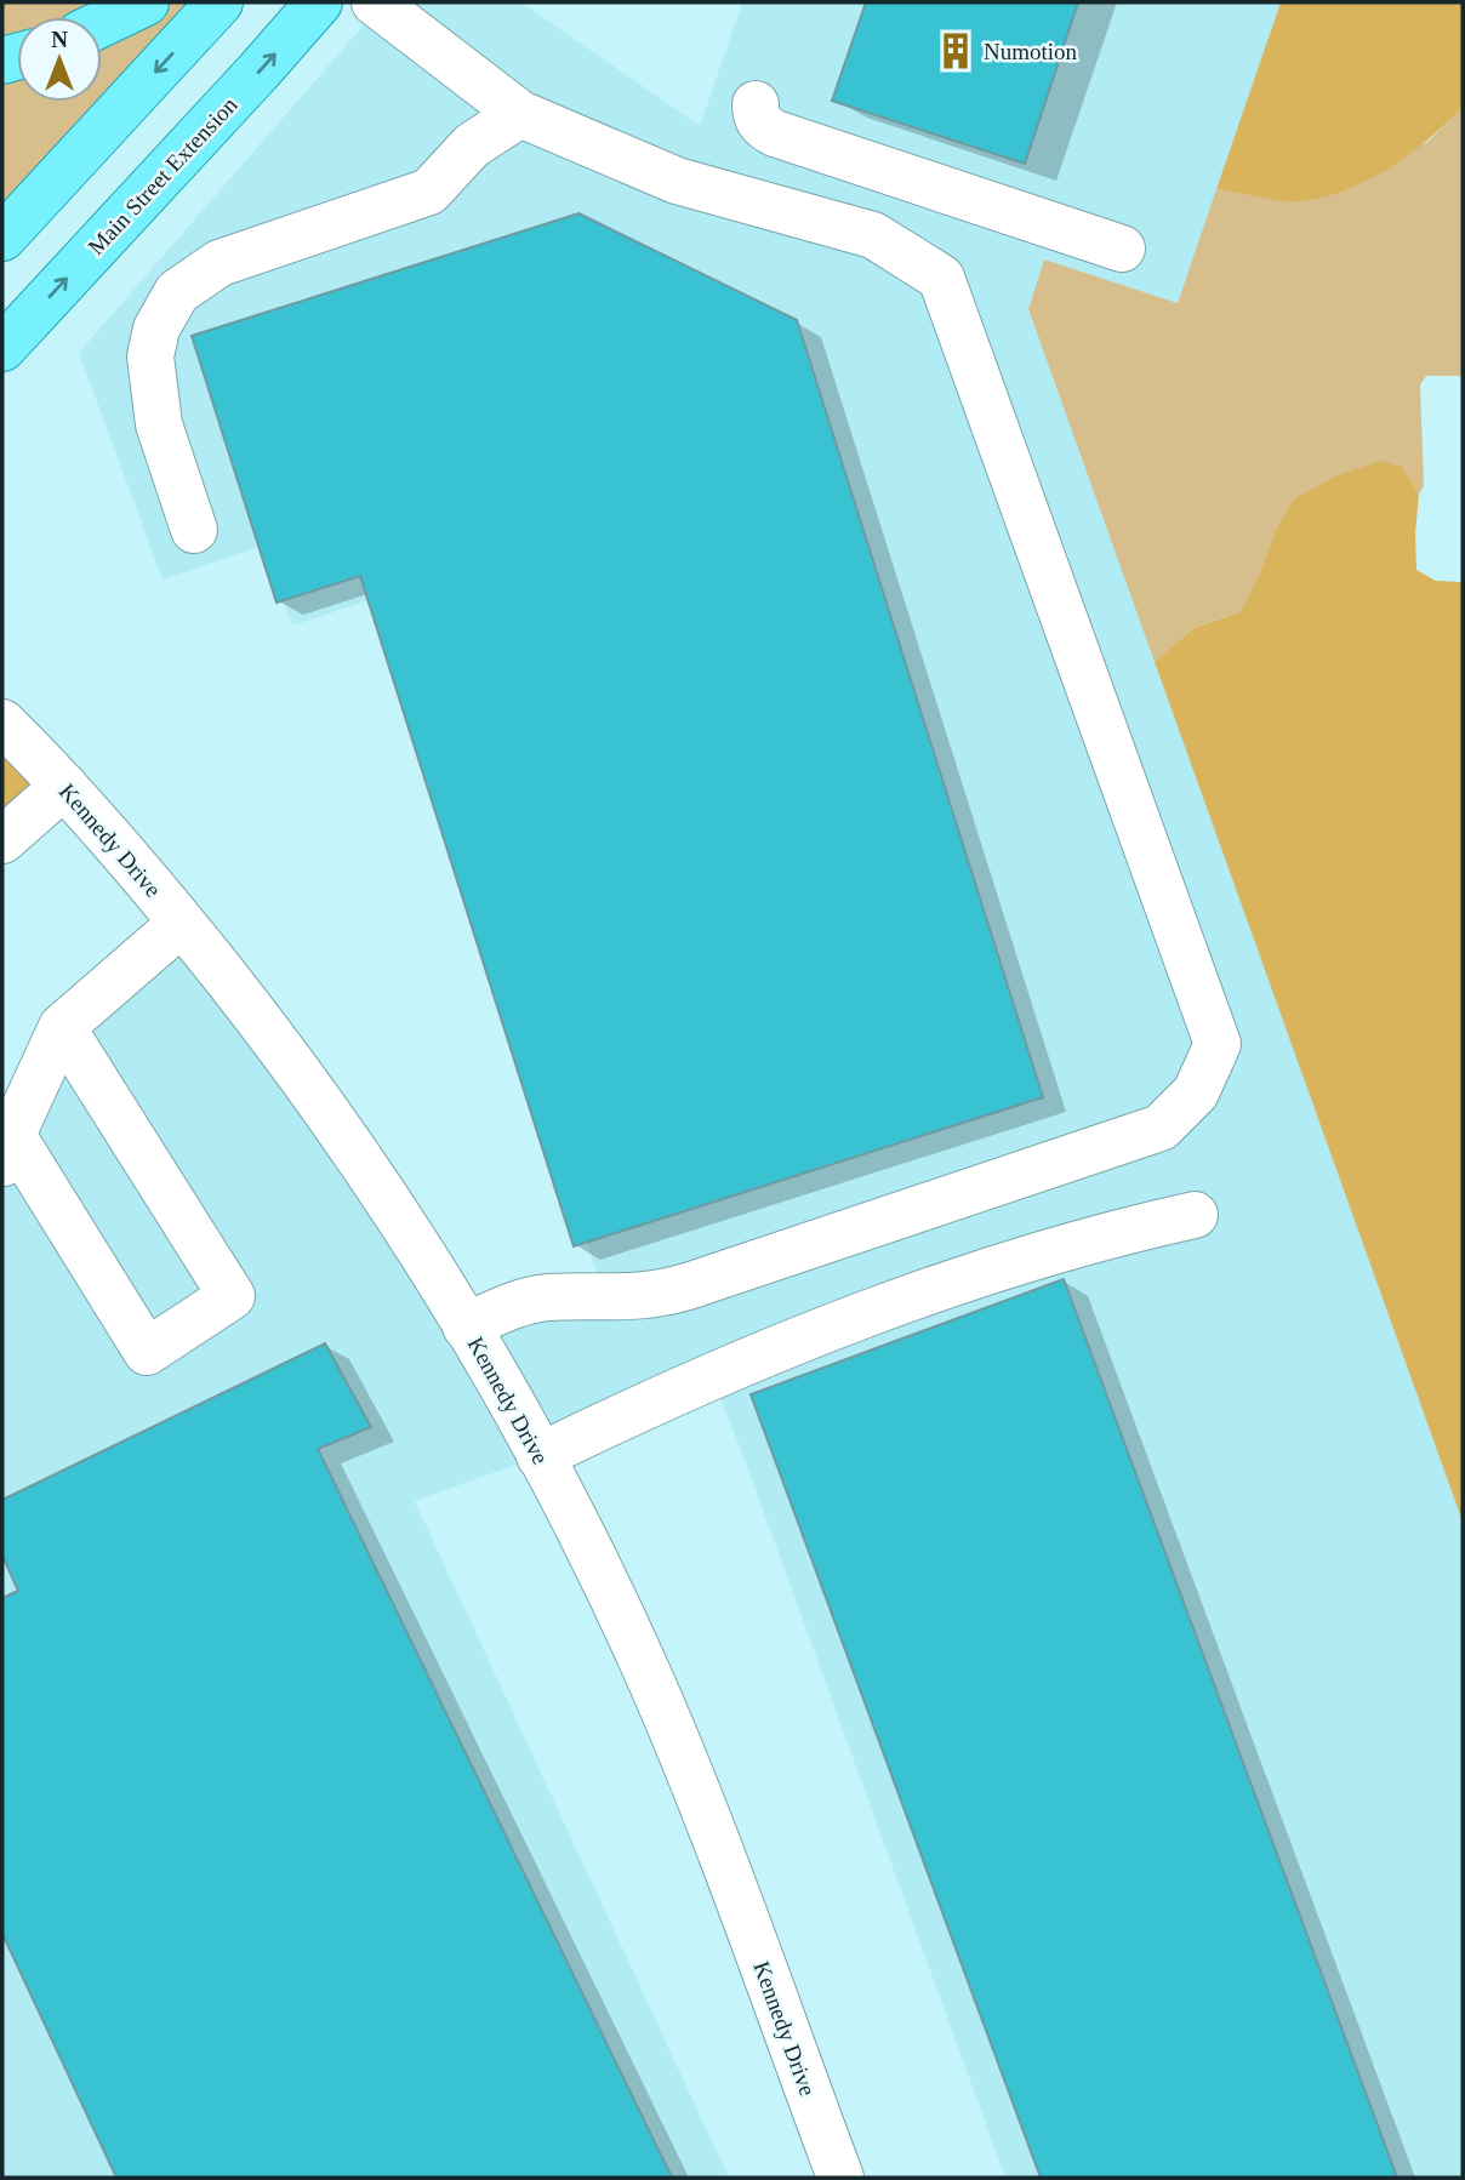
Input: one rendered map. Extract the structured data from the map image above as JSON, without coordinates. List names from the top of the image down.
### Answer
{
  "streets": {
    "main road": ["Main Street Extension"],
    "street": ["Kennedy Drive"]
  },
  "places": {
    "building": ["Numotion"]
  },
  "north": "top"
}
